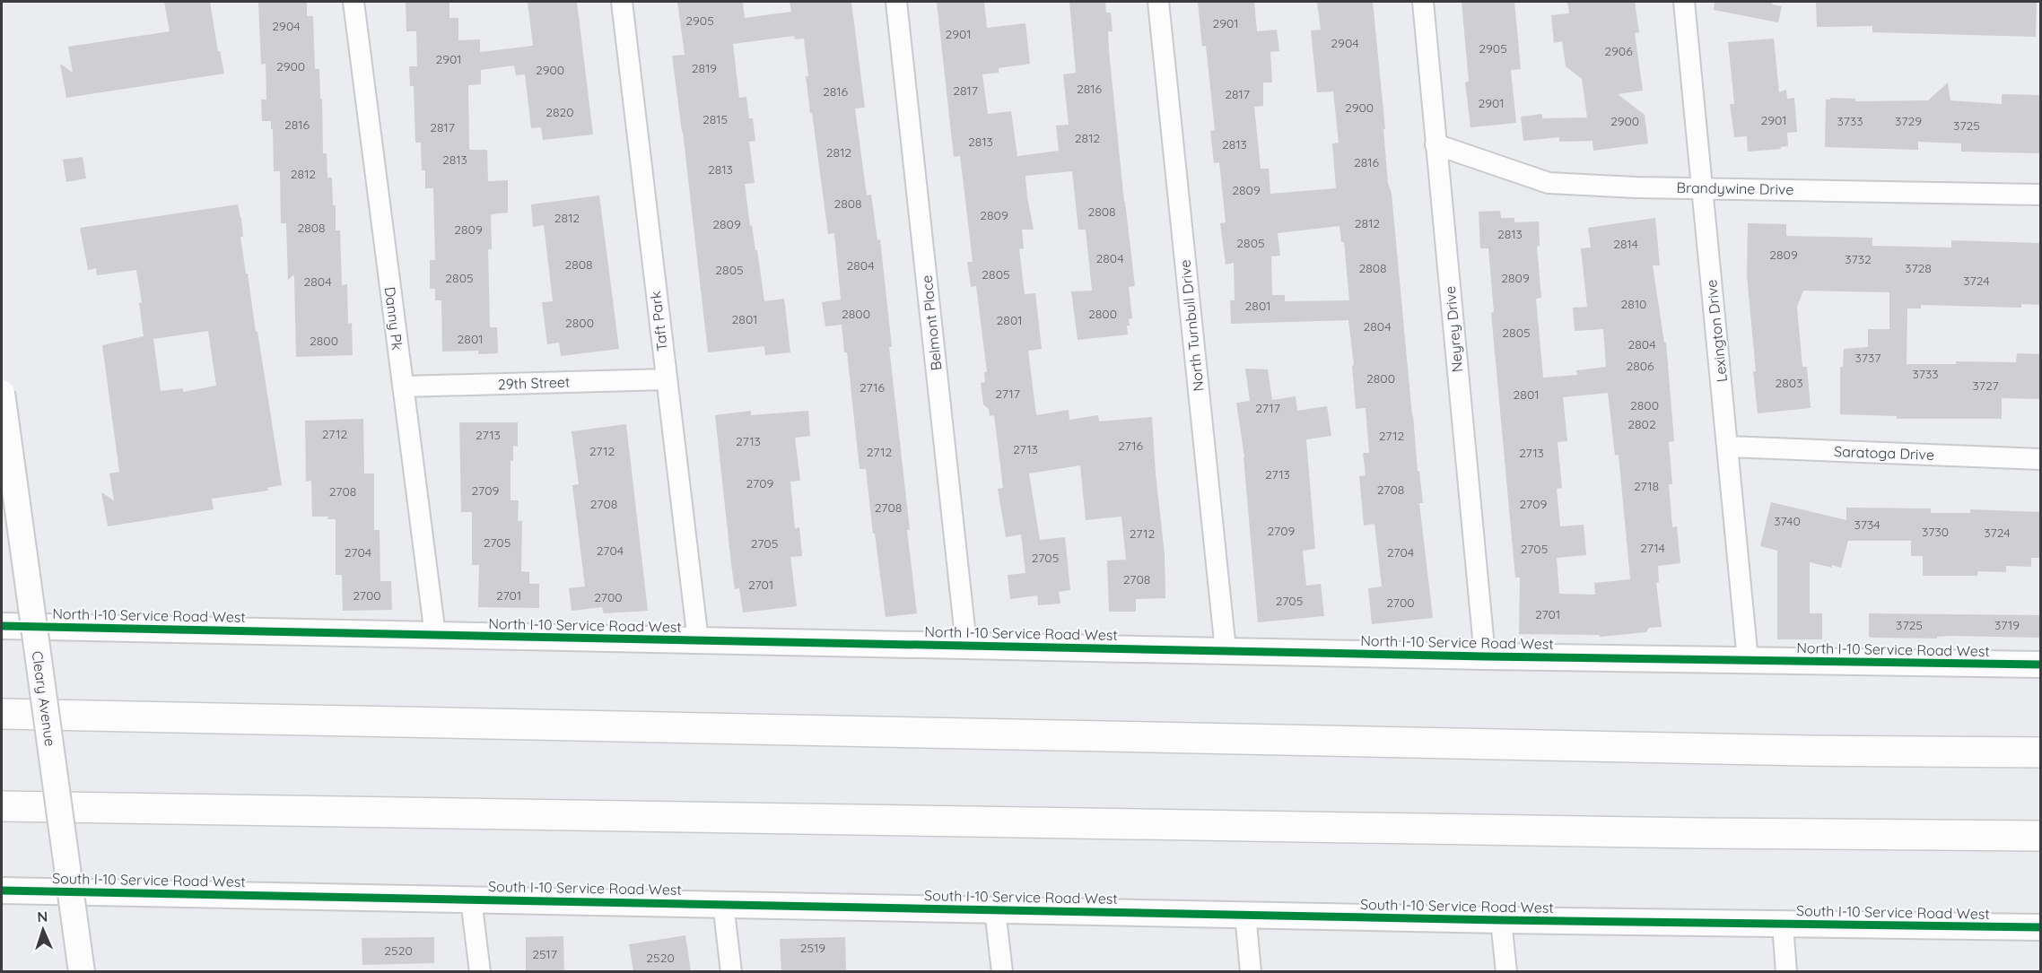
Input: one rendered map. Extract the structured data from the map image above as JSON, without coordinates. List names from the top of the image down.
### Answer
{
  "streets": {
    "street": [
      "Brandywine Drive",
      "Danny Pk",
      "Taft Park",
      "Belmont Place",
      "North Turnbull Drive",
      "Neyrey Drive",
      "Lexington Drive",
      "29th Street",
      "Saratoga Drive",
      "North I-10 Service Road West",
      "Cleary Avenue",
      "South I-10 Service Road West"
    ]
  },
  "crossings": [
    ["Brandywine Drive", "Neyrey Drive"],
    ["Brandywine Drive", "Lexington Drive"],
    ["Danny Pk", "29th Street"],
    ["Danny Pk", "North I-10 Service Road West"],
    ["Taft Park", "29th Street"],
    ["Taft Park", "North I-10 Service Road West"],
    ["Belmont Place", "North I-10 Service Road West"],
    ["North Turnbull Drive", "North I-10 Service Road West"],
    ["Neyrey Drive", "North I-10 Service Road West"],
    ["Lexington Drive", "Saratoga Drive"],
    ["Lexington Drive", "North I-10 Service Road West"]
  ],
  "house_numbers": [
    "2905",
    "2901",
    "2904",
    "2901",
    "2904",
    "2905",
    "2906",
    "2901",
    "2900",
    "2819",
    "2900",
    "2816",
    "2817",
    "2816",
    "2817",
    "2901",
    "2900",
    "2820",
    "2815",
    "2901",
    "2900",
    "3733",
    "3729",
    "2816",
    "3725",
    "2817",
    "2812",
    "2813",
    "2813",
    "2812",
    "2813",
    "2816",
    "2813",
    "2812",
    "2809",
    "2808",
    "2808",
    "2809",
    "2812",
    "2812",
    "2809",
    "2808",
    "2809",
    "2813",
    "2805",
    "2814",
    "2809",
    "2804",
    "3732",
    "2808",
    "2804",
    "2808",
    "3728",
    "2805",
    "2805",
    "2805",
    "2809",
    "3724",
    "2804",
    "2810",
    "2801",
    "2800",
    "2800",
    "2801",
    "2801",
    "2800",
    "2804",
    "2805",
    "2801",
    "2800",
    "2804",
    "3737",
    "2806",
    "3733",
    "2800",
    "2803",
    "3727",
    "2716",
    "2717",
    "2801",
    "2800",
    "2717",
    "2802",
    "2712",
    "2713",
    "2712",
    "2713",
    "2716",
    "2713",
    "2712",
    "2712",
    "2713",
    "2713",
    "2709",
    "2718",
    "2708",
    "2709",
    "2708",
    "2708",
    "2709",
    "2708",
    "3740",
    "3734",
    "2709",
    "3730",
    "3724",
    "2712",
    "2705",
    "2705",
    "2714",
    "2705",
    "2704",
    "2704",
    "2704",
    "2705",
    "2708",
    "2701",
    "2700",
    "2701",
    "2700",
    "2705",
    "2700",
    "2701",
    "3725",
    "3719",
    "2519",
    "2520",
    "2517",
    "2520"
  ],
  "north": "top"
}
